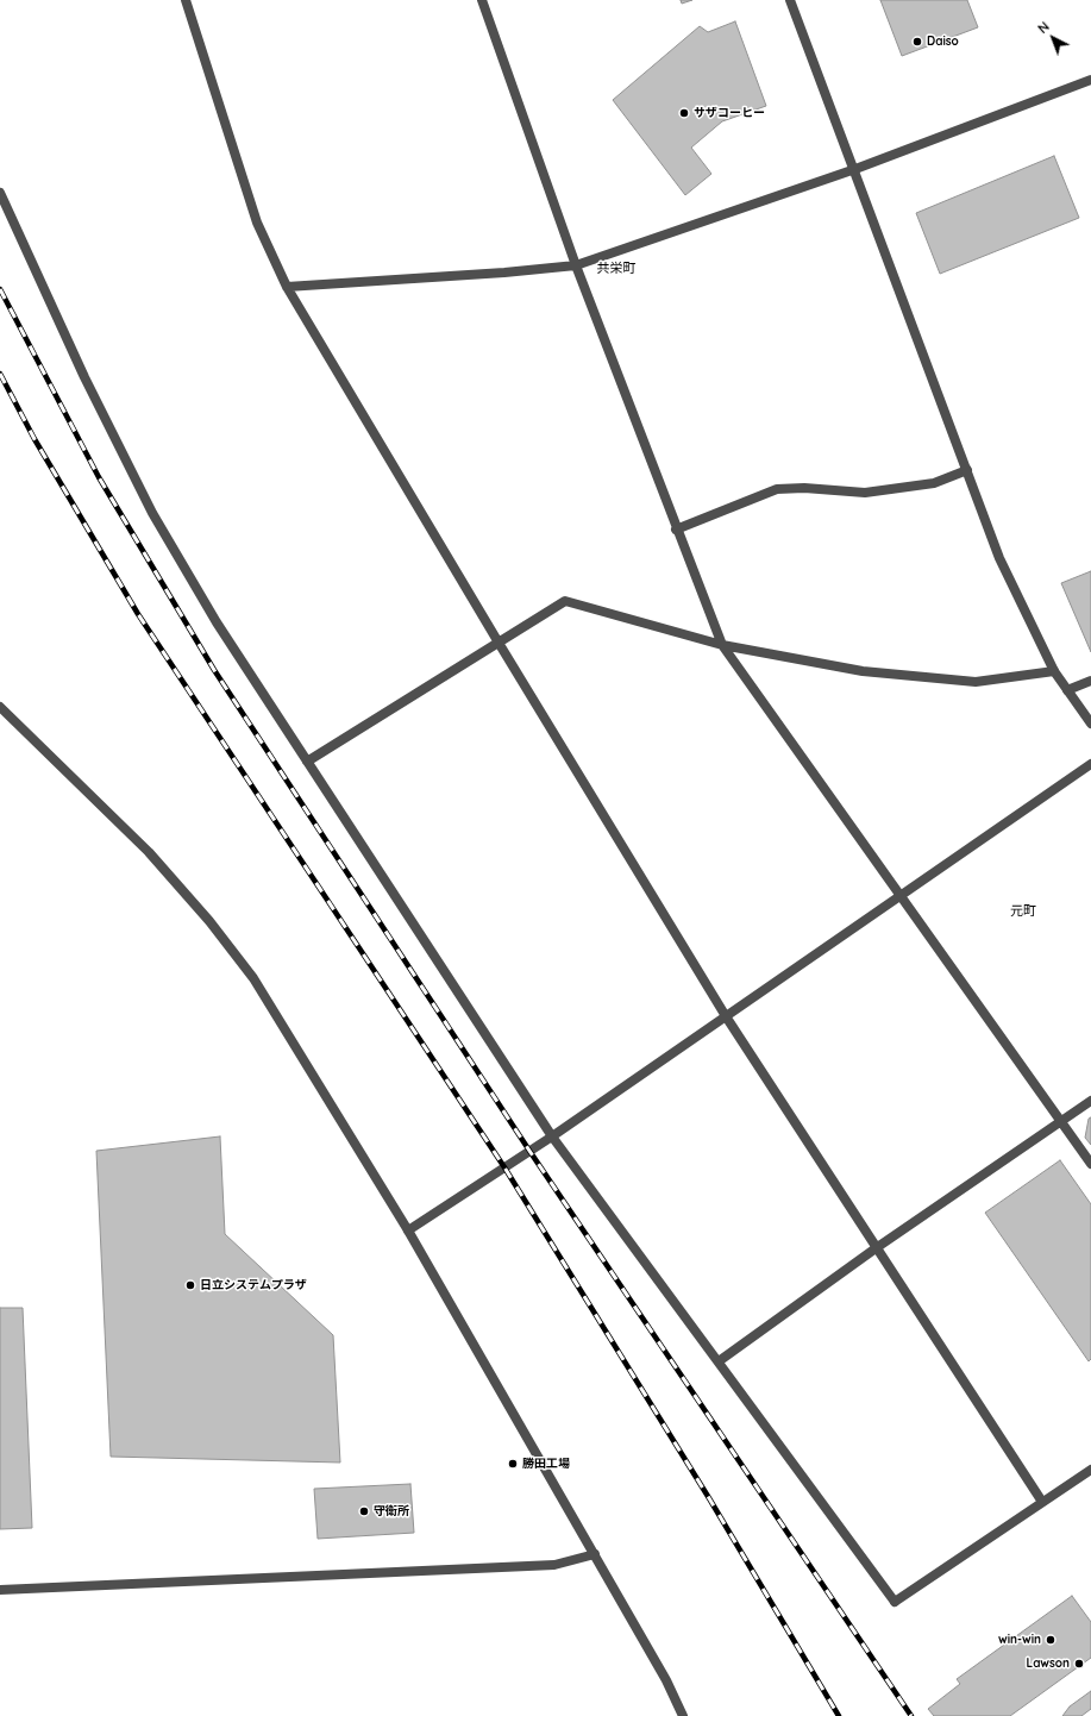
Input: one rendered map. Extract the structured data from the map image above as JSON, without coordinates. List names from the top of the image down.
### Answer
{
  "districts": ["共栄町", "元町"],
  "places": [
    "Daiso",
    "サザコーヒー",
    "日立システムプラザ",
    "勝田工場",
    "守衛所",
    "win-win",
    "Lawson"
  ],
  "north": "top left"
}
